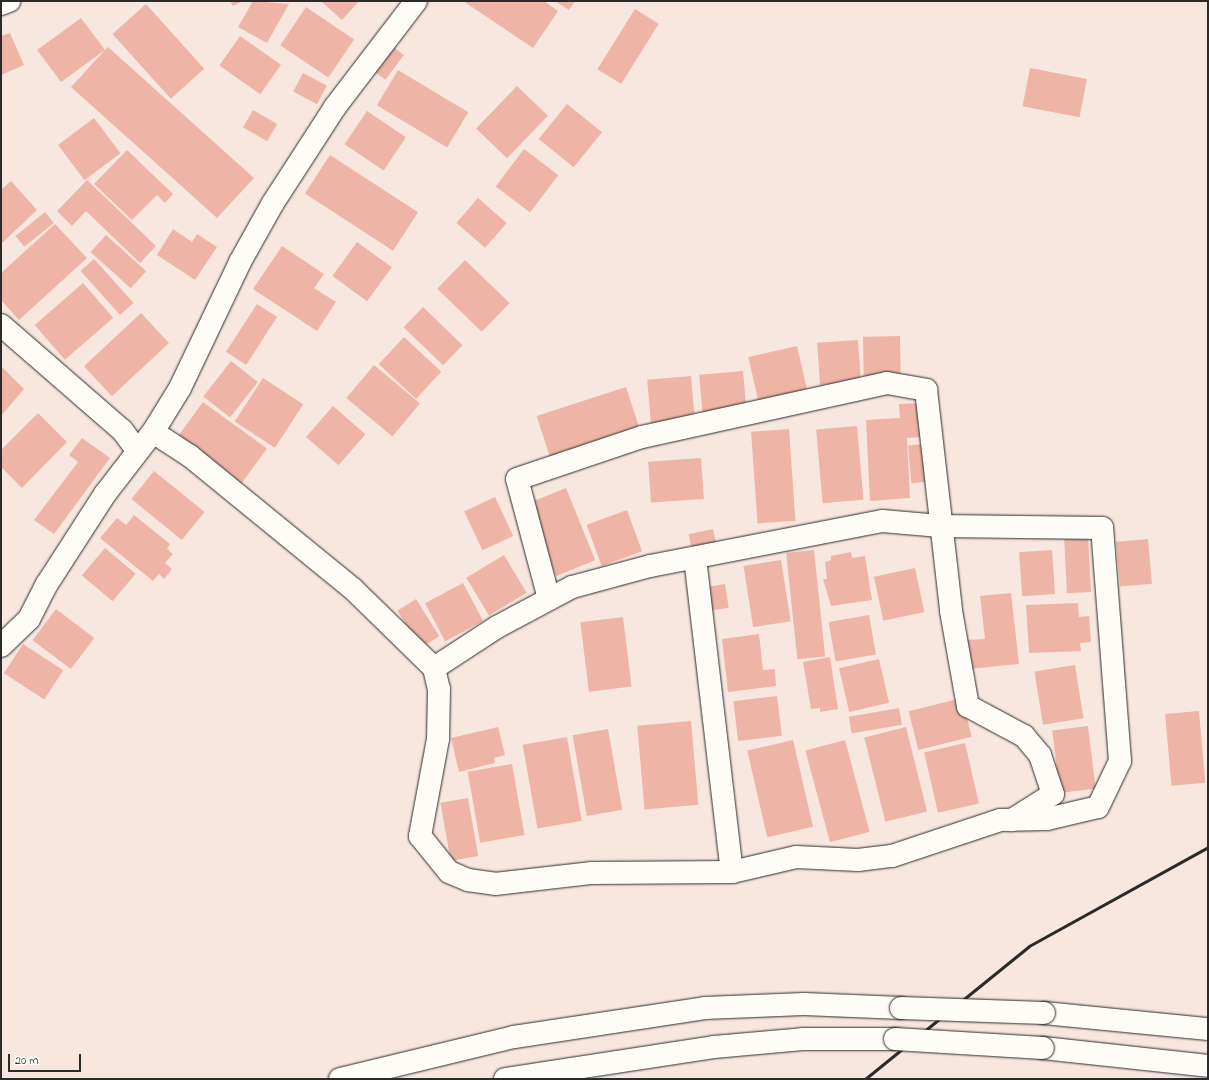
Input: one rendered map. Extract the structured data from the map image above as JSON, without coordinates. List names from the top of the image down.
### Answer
{
  "scale_bar": "20 m"
}
